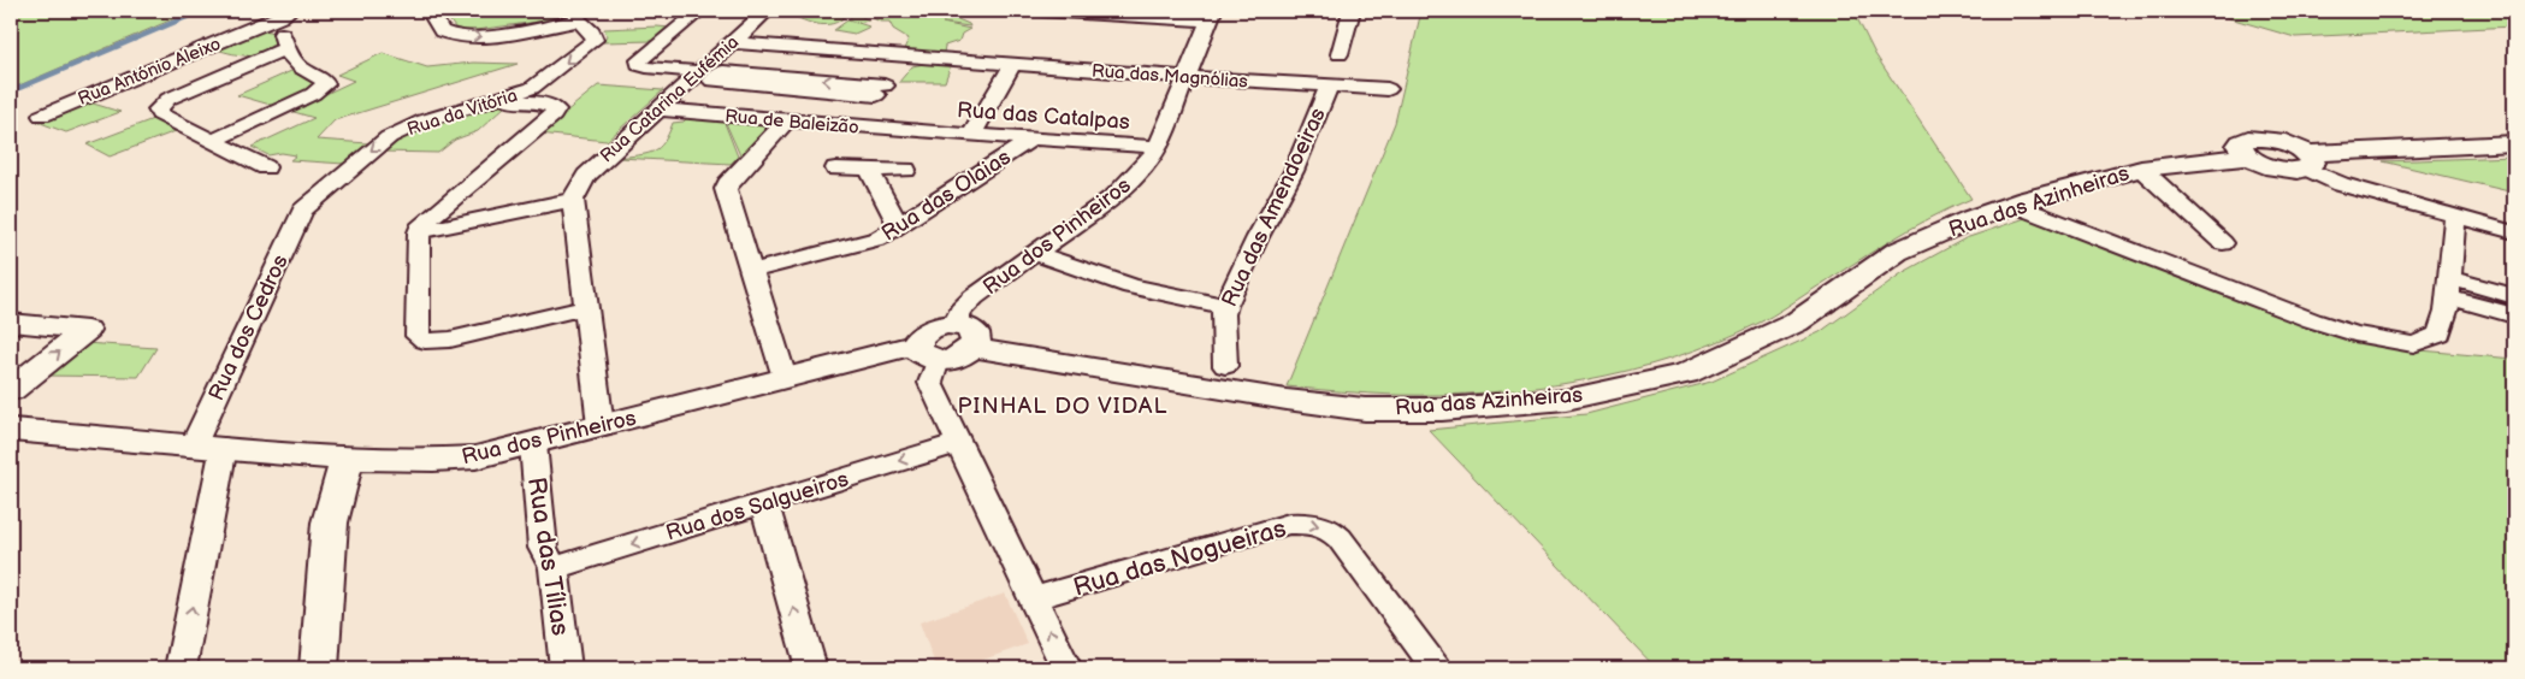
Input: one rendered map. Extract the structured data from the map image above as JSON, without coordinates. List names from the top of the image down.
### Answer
{
  "streets": {
    "street": [
      "Rua António Aleixo",
      "Rua das Magnólias",
      "Rua Catarina Eufémia",
      "Rua da Vitória",
      "Rua das Catalpas",
      "Rua de Baleizão",
      "Rua das Olaias",
      "Rua das Azinheiras",
      "Rua das Amendoeiras",
      "Rua dos Pinheiros",
      "Rua dos Cedros",
      "Rua dos Salgueiros",
      "Rua das Tílias",
      "Rua das Nogueiras"
    ]
  },
  "crossings": [
    ["Rua das Magnólias", "Rua Catarina Eufémia"],
    ["Rua das Magnólias", "Rua das Amendoeiras"],
    ["Rua das Magnólias", "Rua dos Pinheiros"],
    ["Rua Catarina Eufémia", "Rua de Baleizão"],
    ["Rua da Vitória", "Rua dos Cedros"],
    ["Rua das Catalpas", "Rua de Baleizão"],
    ["Rua das Catalpas", "Rua das Olaias"],
    ["Rua das Catalpas", "Rua dos Pinheiros"],
    ["Rua das Azinheiras", "Rua dos Pinheiros"],
    ["Rua dos Pinheiros", "Rua dos Cedros"],
    ["Rua dos Pinheiros", "Rua das Tílias"],
    ["Rua dos Salgueiros", "Rua das Tílias"]
  ],
  "one_way": ["Rua dos Salgueiros", "Rua das Nogueiras"],
  "districts": ["PINHAL DO VIDAL"]
}
